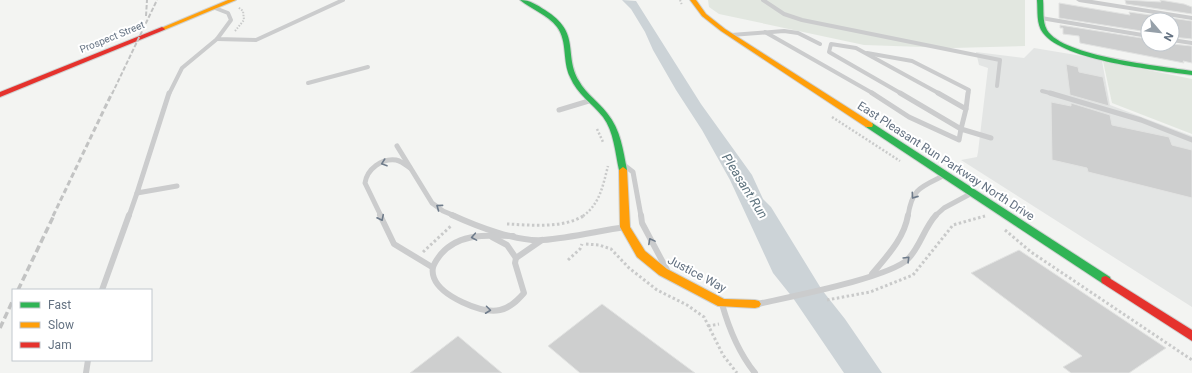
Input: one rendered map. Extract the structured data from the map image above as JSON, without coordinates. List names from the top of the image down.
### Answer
{
  "streets": {
    "street": ["Prospect Street", "East Pleasant Run Parkway North Drive", "Justice Way"]
  },
  "water": ["Pleasant Run"],
  "legend": ["Fast", "Slow", "Jam"],
  "north": "bottom right"
}
